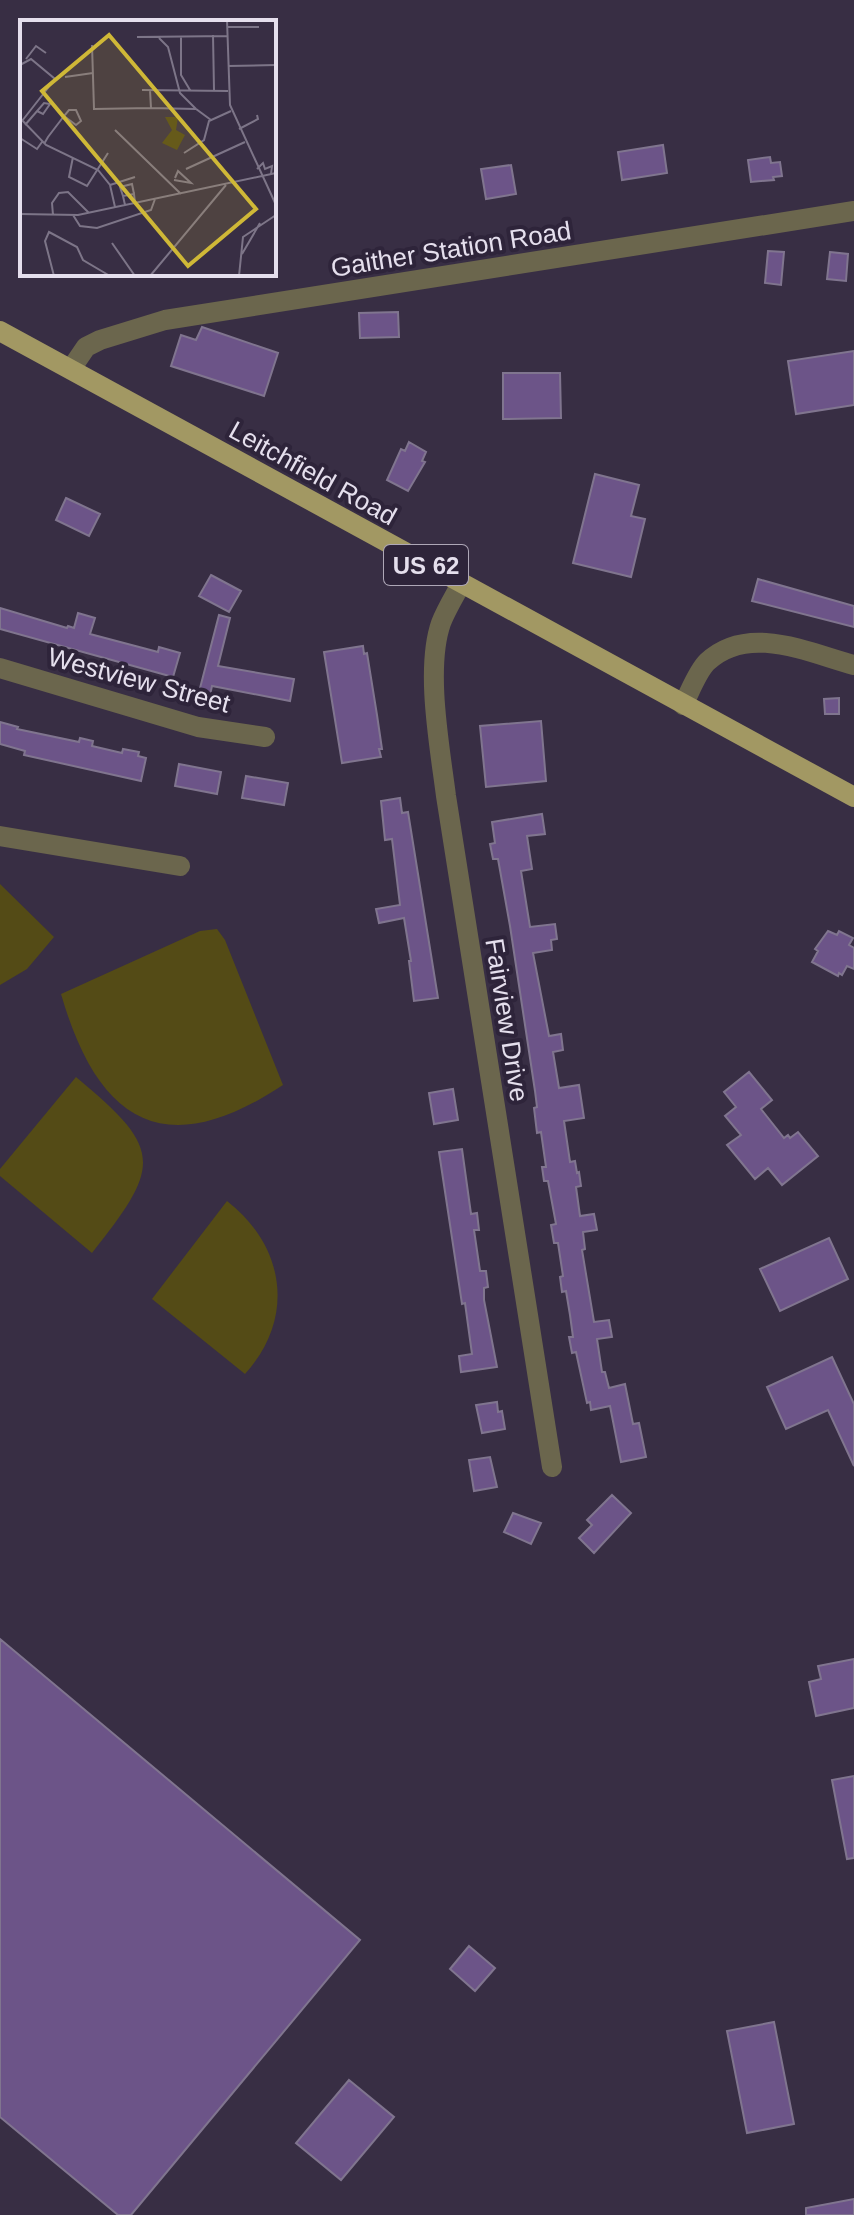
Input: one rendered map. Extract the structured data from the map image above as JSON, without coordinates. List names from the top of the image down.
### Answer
{
  "streets": {
    "main road": ["Leitchfield Road", "US 62"],
    "street": ["Gaither Station Road", "Westview Street", "Fairview Drive"]
  },
  "crossings": [
    ["Gaither Station Road", "Leitchfield Road"],
    ["Leitchfield Road", "Fairview Drive"]
  ]
}
